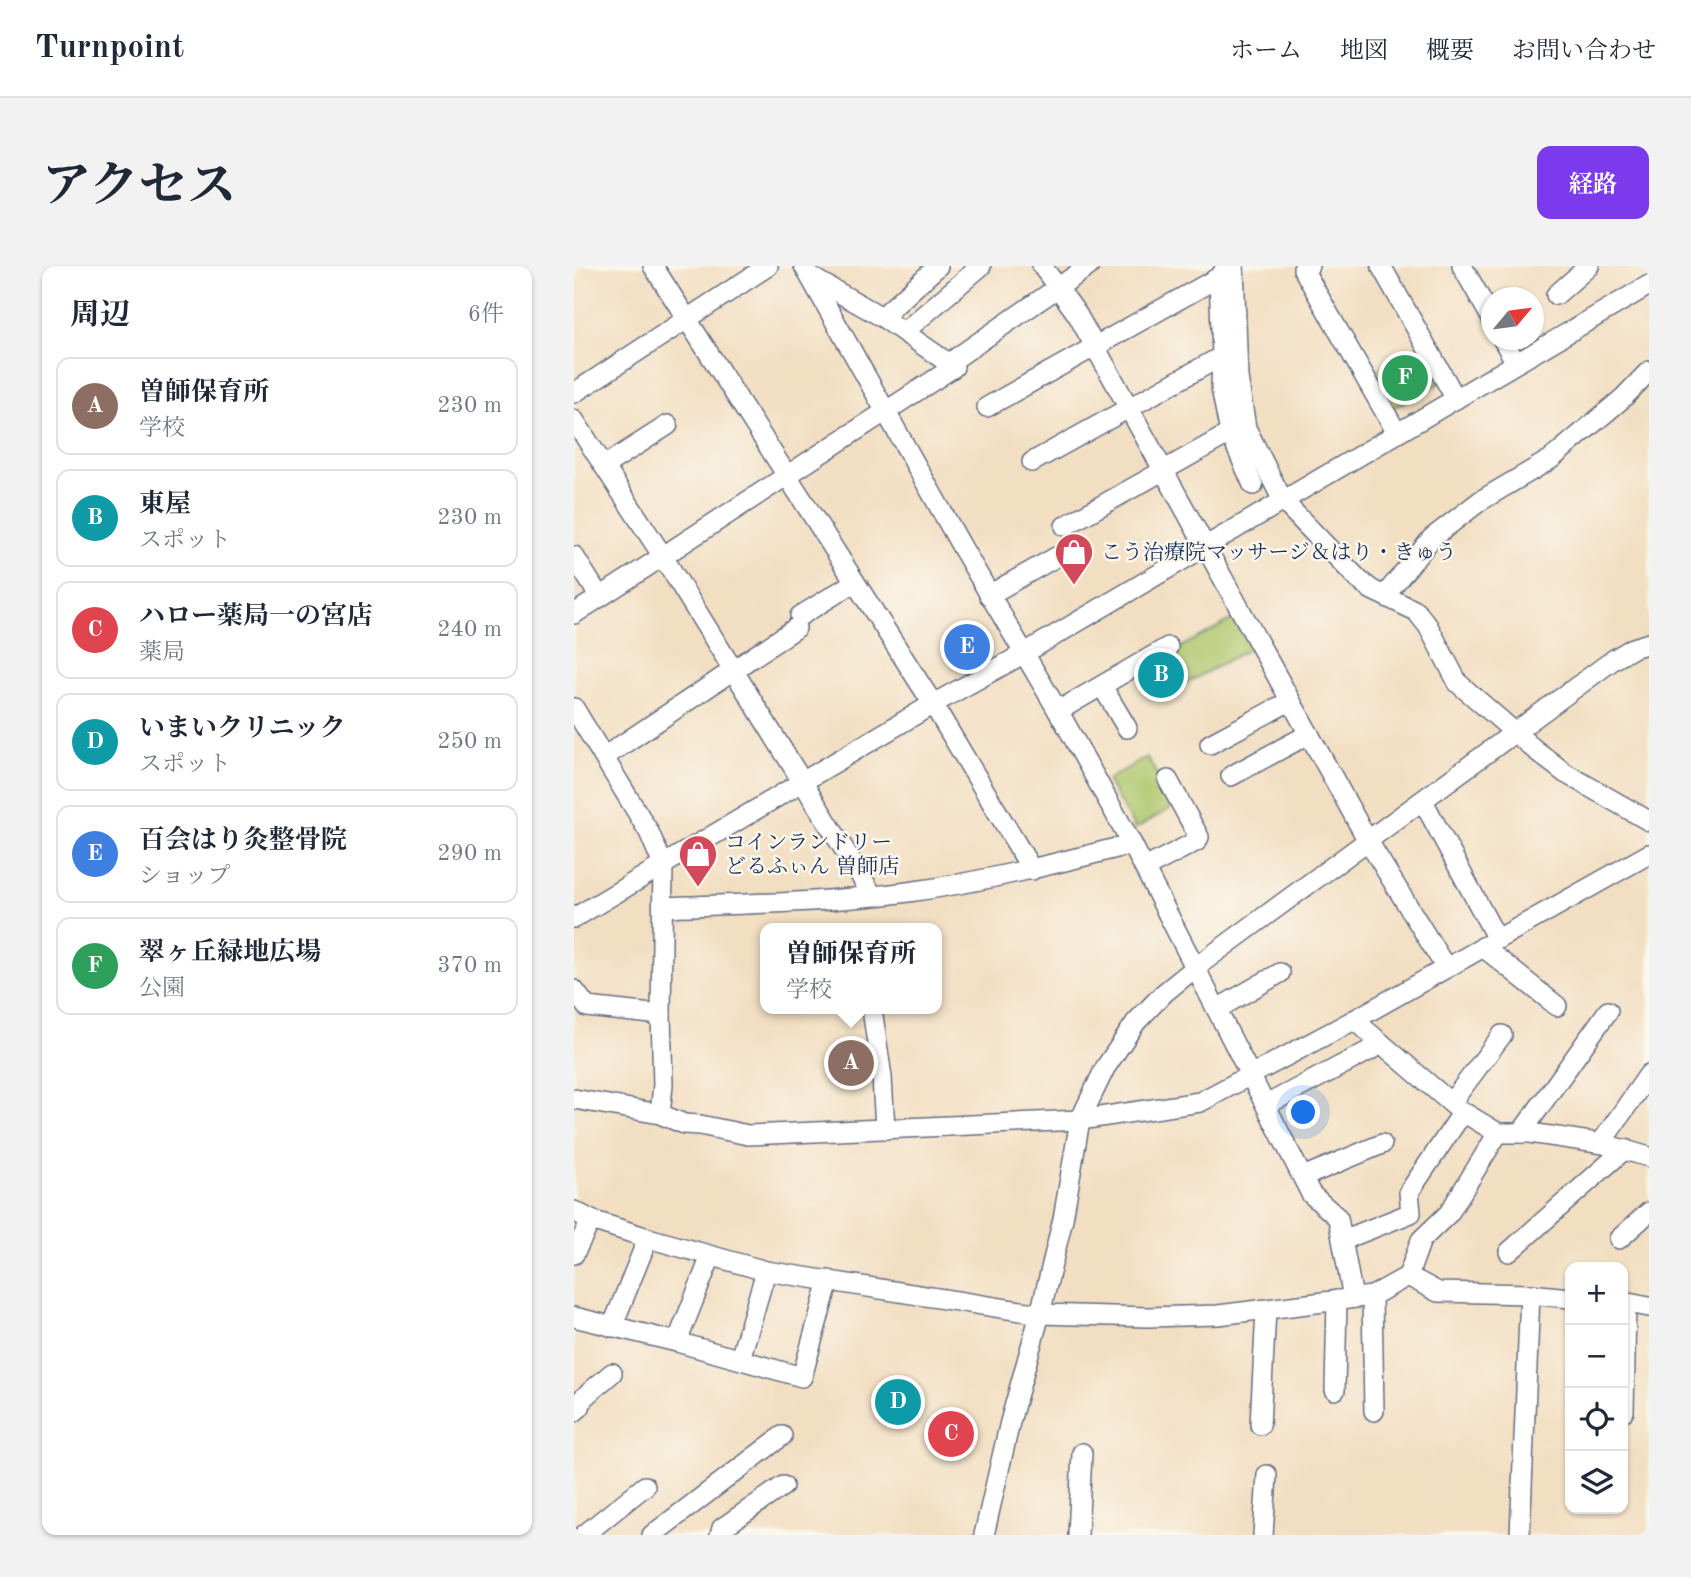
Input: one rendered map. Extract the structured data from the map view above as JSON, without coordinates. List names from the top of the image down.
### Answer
{
  "places": {
    "shop": ["こう治療院マッサージ＆はり・きゅう", "コインランドリー どるふぃん 曽師店"]
  },
  "north": "top right",
  "page": {
    "header": "Turnpoint",
    "nav": [
      "ホーム",
      "地図",
      "概要",
      "お問い合わせ"
    ],
    "title": "アクセス",
    "buttons": "経路",
    "heading": ["周辺", "6件"],
    "pins": [
      "F",
      "E",
      "B",
      "A",
      "D",
      "C"
    ],
    "list": [
      {
        "mark": "A",
        "name": "曽師保育所",
        "note": "学校",
        "value": "230 m"
      },
      {
        "mark": "B",
        "name": "東屋",
        "note": "スポット",
        "value": "230 m"
      },
      {
        "mark": "C",
        "name": "ハロー薬局一の宮店",
        "note": "薬局",
        "value": "240 m"
      },
      {
        "mark": "D",
        "name": "いまいクリニック",
        "note": "スポット",
        "value": "250 m"
      },
      {
        "mark": "E",
        "name": "百会はり灸整骨院",
        "note": "ショップ",
        "value": "290 m"
      },
      {
        "mark": "F",
        "name": "翠ヶ丘緑地広場",
        "note": "公園",
        "value": "370 m"
      }
    ],
    "popup": ["曽師保育所", "学校"],
    "map_buttons": ["+", "−"]
  }
}
